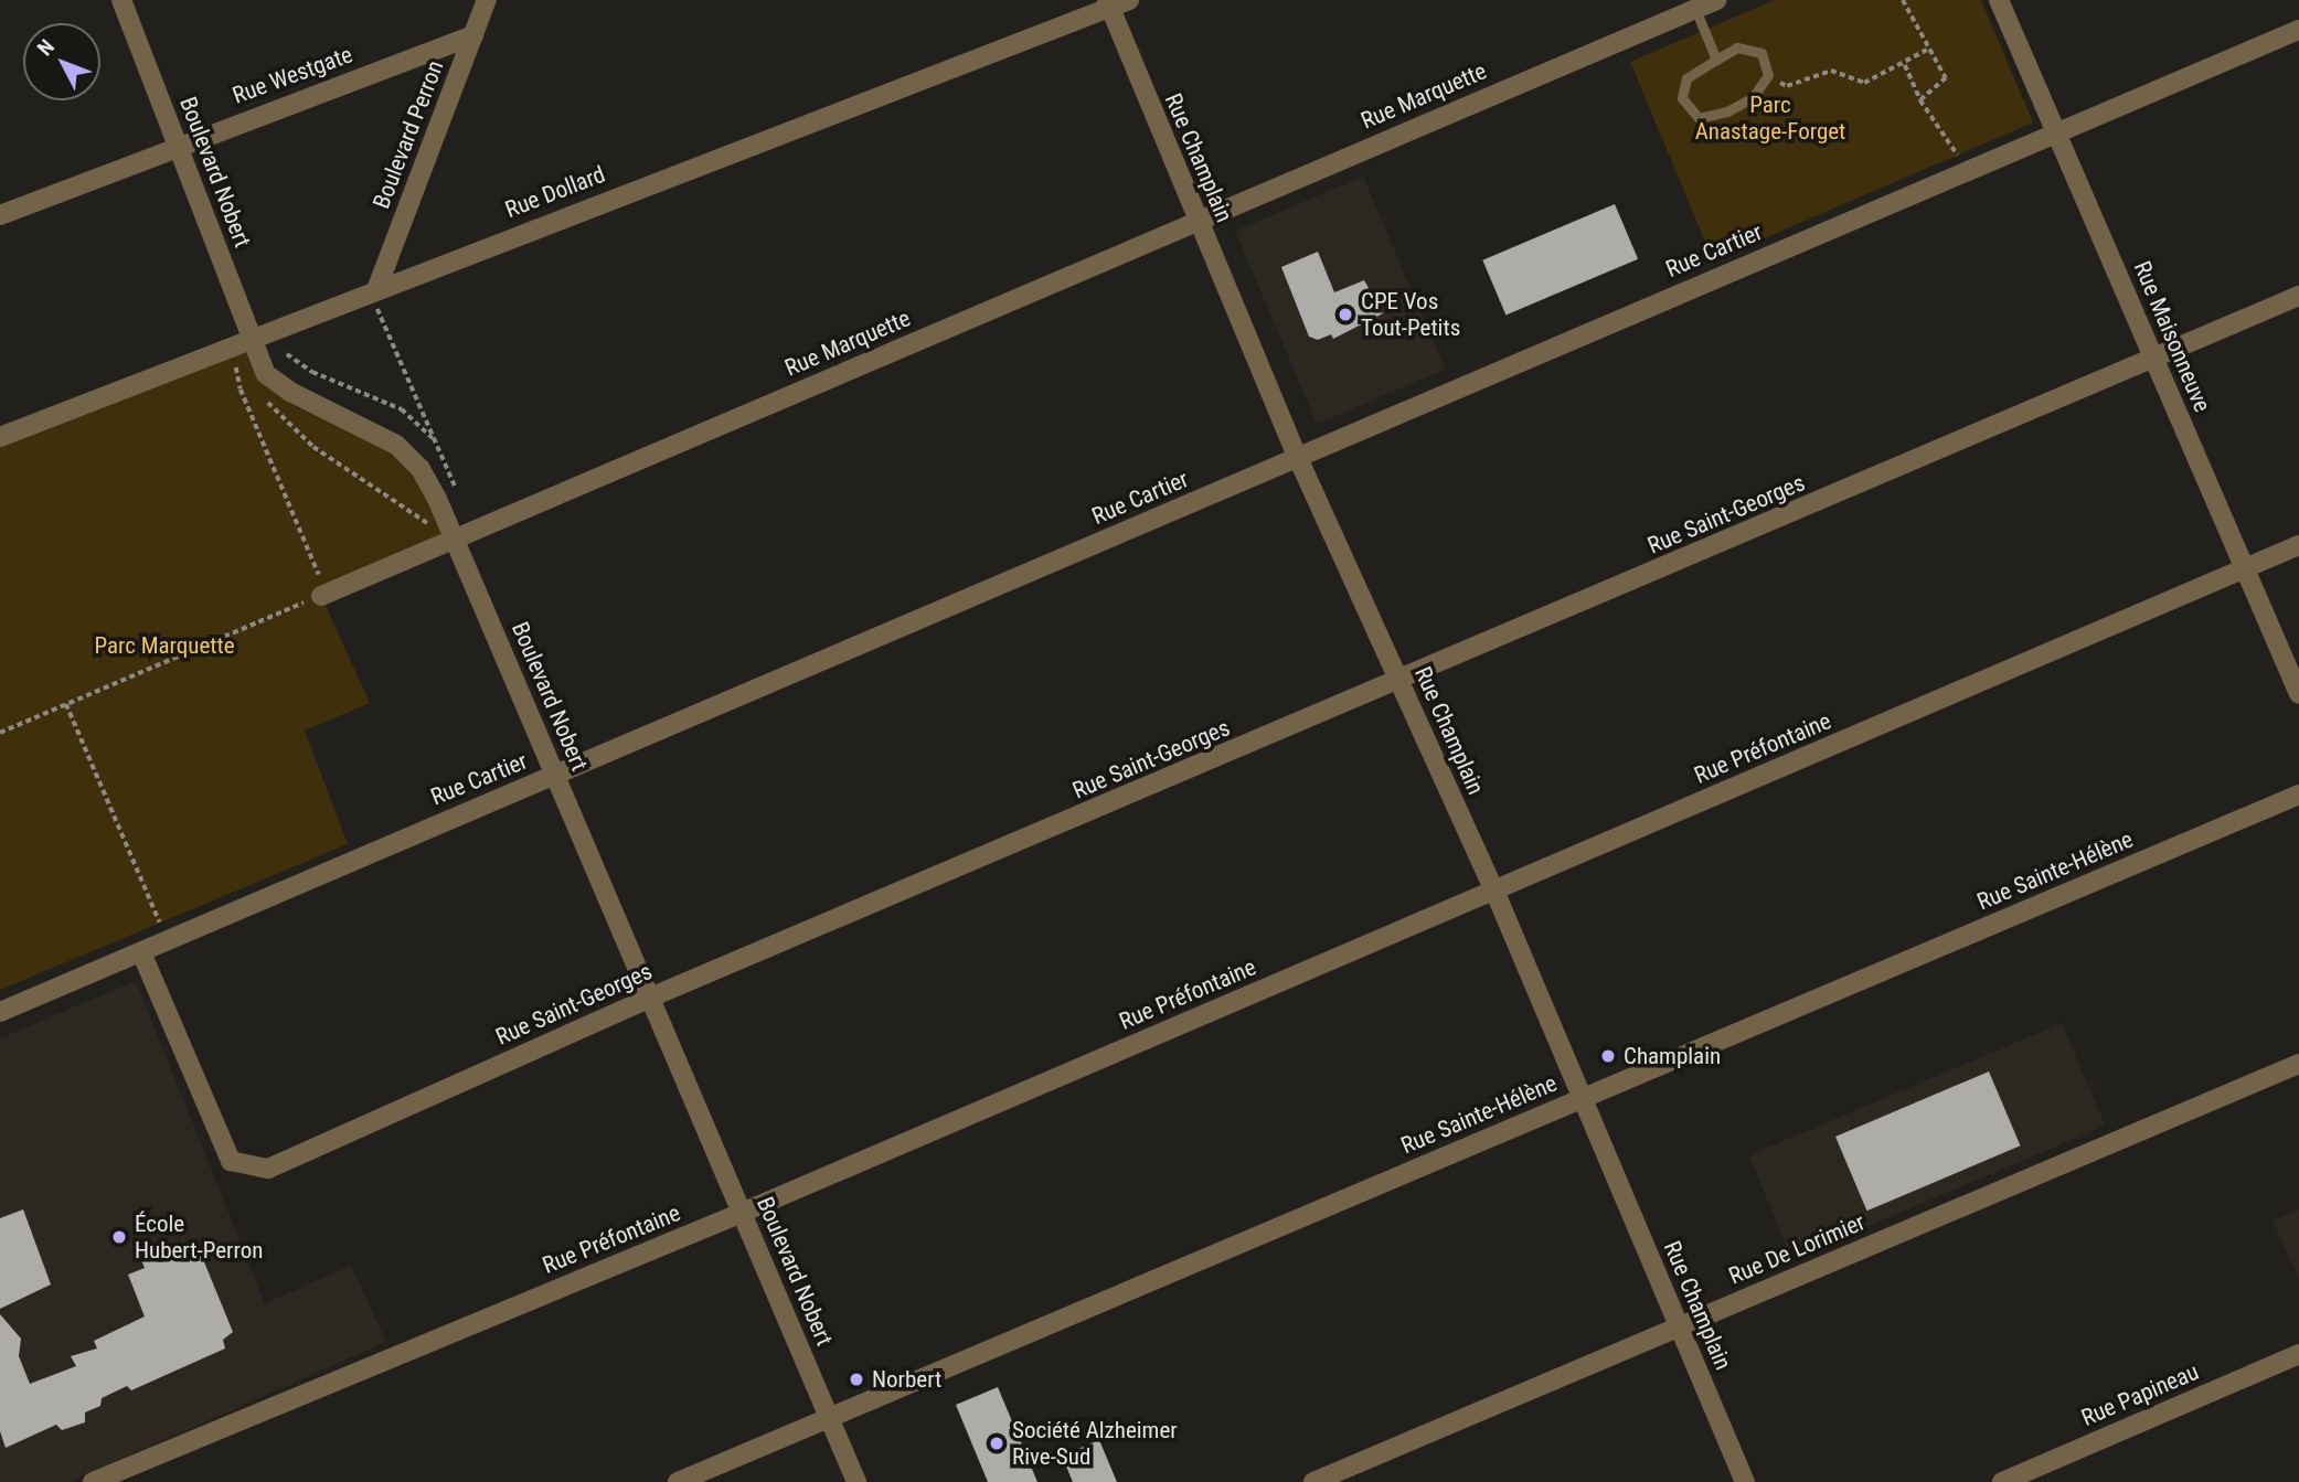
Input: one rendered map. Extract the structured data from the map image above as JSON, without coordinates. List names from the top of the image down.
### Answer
{
  "streets": {
    "street": [
      "Rue Westgate",
      "Rue Marquette",
      "Boulevard Perron",
      "Rue Champlain",
      "Boulevard Nobert",
      "Rue Dollard",
      "Rue Cartier",
      "Rue Maisonneuve",
      "Rue Saint-Georges",
      "Rue Préfontaine",
      "Rue Sainte-Hélène",
      "Rue De Lorimier",
      "Rue Papineau"
    ]
  },
  "crossings": [
    ["Rue Westgate", "Boulevard Perron"],
    ["Rue Westgate", "Boulevard Nobert"],
    ["Rue Marquette", "Rue Champlain"],
    ["Rue Marquette", "Boulevard Nobert"],
    ["Boulevard Perron", "Rue Dollard"],
    ["Rue Champlain", "Rue Dollard"],
    ["Rue Champlain", "Rue Cartier"],
    ["Rue Champlain", "Rue Saint-Georges"],
    ["Rue Champlain", "Rue Préfontaine"],
    ["Rue Champlain", "Rue Sainte-Hélène"],
    ["Rue Champlain", "Rue De Lorimier"],
    ["Boulevard Nobert", "Rue Dollard"],
    ["Boulevard Nobert", "Rue Cartier"],
    ["Boulevard Nobert", "Rue Saint-Georges"],
    ["Boulevard Nobert", "Rue Préfontaine"],
    ["Boulevard Nobert", "Rue Sainte-Hélène"],
    ["Rue Cartier", "Rue Maisonneuve"],
    ["Rue Cartier", "Rue Saint-Georges"],
    ["Rue Maisonneuve", "Rue Saint-Georges"],
    ["Rue Maisonneuve", "Rue Préfontaine"]
  ],
  "parks": ["Parc Anastage-Forget", "Parc Marquette"],
  "places": [
    "CPE Vos Tout-Petits",
    "Champlain",
    "École Hubert-Perron",
    "Norbert",
    "Société Alzheimer Rive-Sud"
  ],
  "north": "top left"
}
